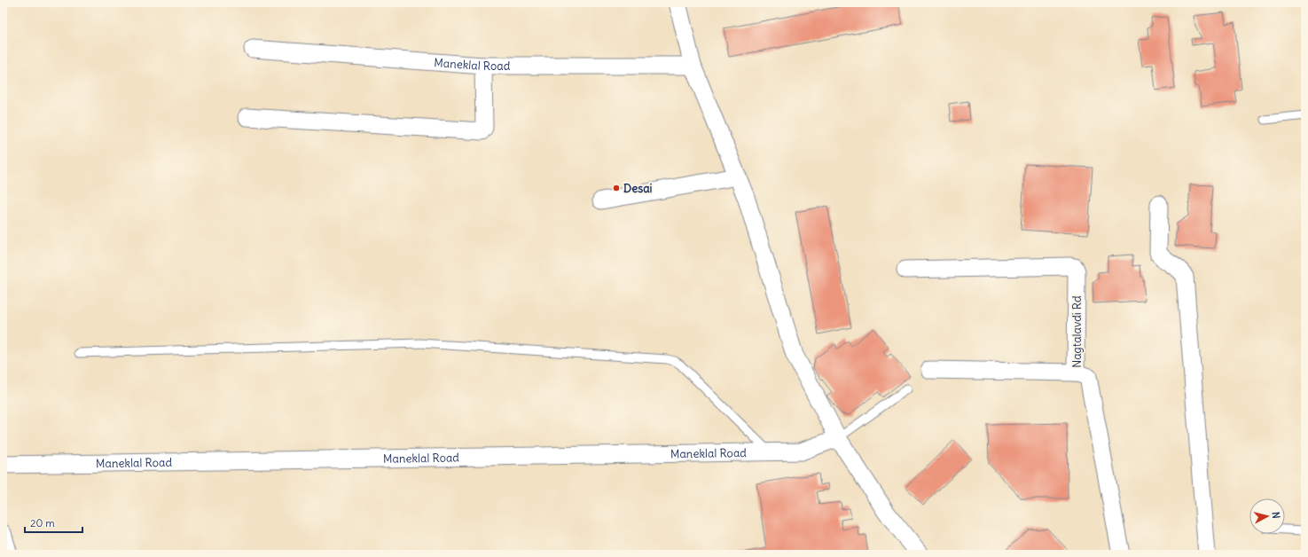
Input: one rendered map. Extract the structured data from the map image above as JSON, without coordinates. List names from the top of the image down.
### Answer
{
  "streets": {
    "street": ["Maneklal Road", "Nagtalavdi Rd"]
  },
  "places": ["Desai"],
  "scale_bar": "20 m",
  "north": "right"
}
